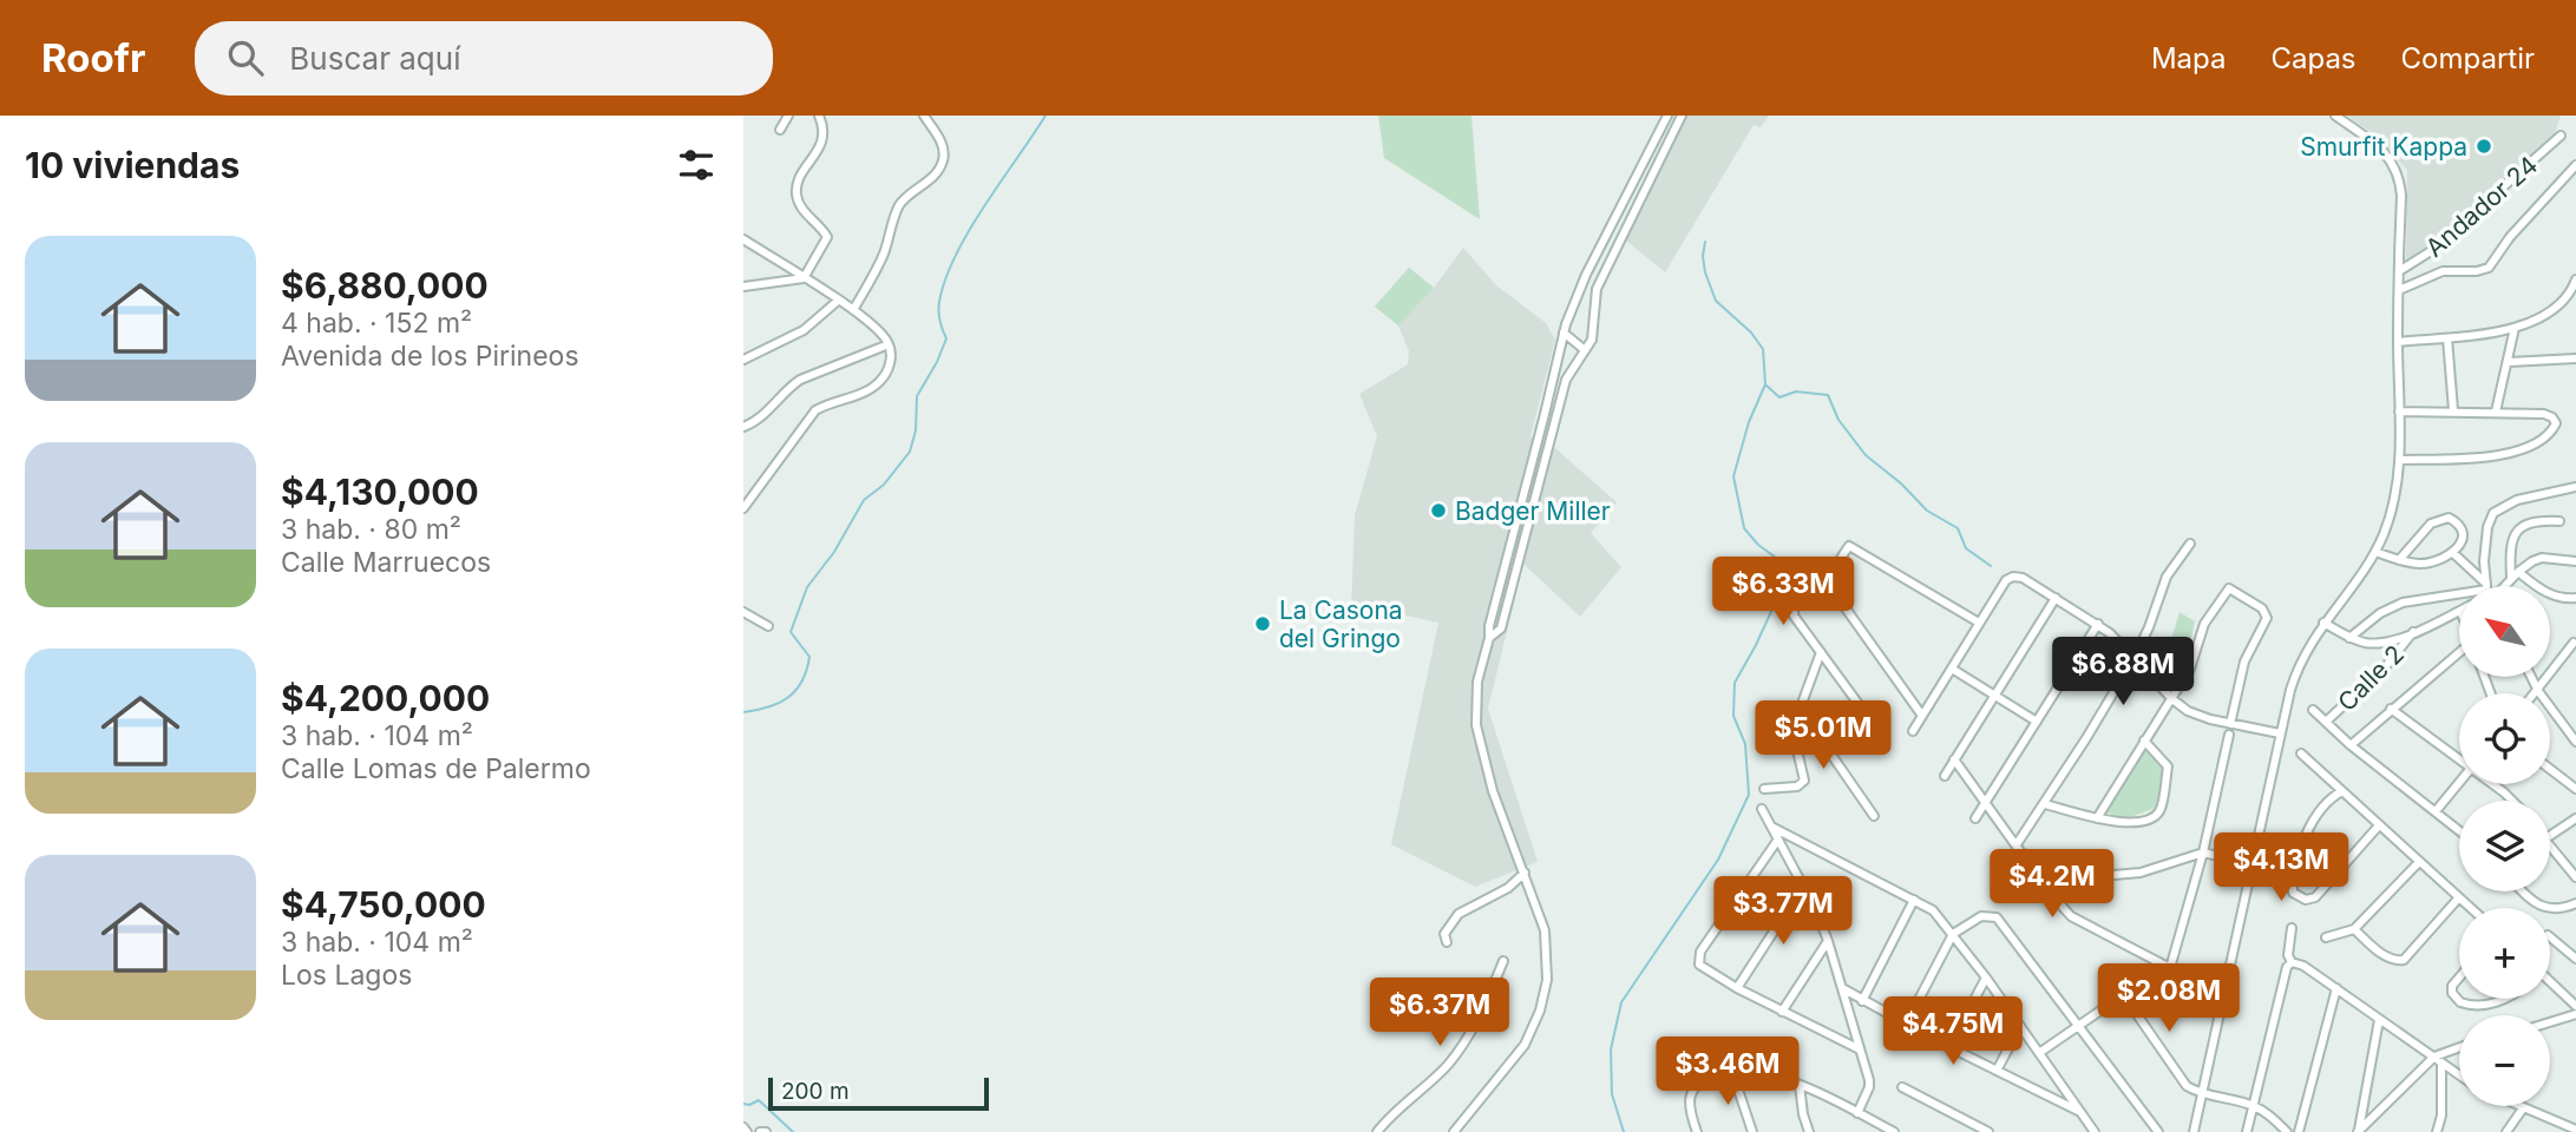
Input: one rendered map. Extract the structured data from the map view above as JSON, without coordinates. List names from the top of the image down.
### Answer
{
  "streets": {
    "street": ["Andador 24", "Calle 2"]
  },
  "places": ["Smurfit Kappa", "Badger Miller", "La Casona del Gringo"],
  "scale_bar": "200 m",
  "north": "top left",
  "page": {
    "header": "Roofr",
    "search": "Buscar aquí",
    "nav": ["Mapa", "Capas", "Compartir"],
    "heading": "10 viviendas",
    "list": [
      {
        "name": "$6,880,000",
        "note": "4 hab. · 152 m² · Avenida de los Pirineos"
      },
      {
        "name": "$4,130,000",
        "note": "3 hab. · 80 m² · Calle Marruecos"
      },
      {
        "name": "$4,200,000",
        "note": "3 hab. · 104 m² · Calle Lomas de Palermo"
      },
      {
        "name": "$4,750,000",
        "note": "3 hab. · 104 m² · Los Lagos"
      }
    ],
    "price": [
      "$6.33M",
      "$6.88M",
      "$5.01M",
      "$4.13M",
      "$4.2M",
      "$3.77M",
      "$2.08M",
      "$6.37M",
      "$4.75M",
      "$3.46M"
    ],
    "map_buttons": ["+", "−"],
    "scale": "200 m"
  }
}
